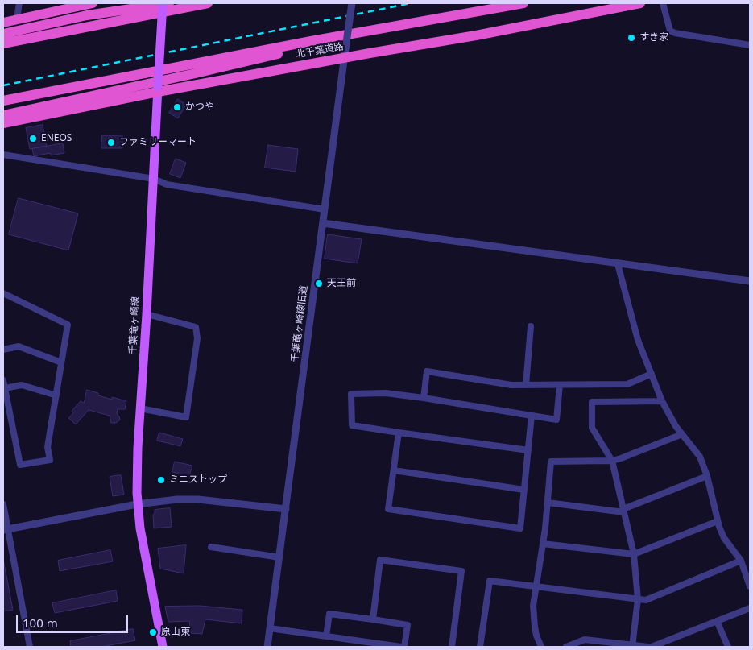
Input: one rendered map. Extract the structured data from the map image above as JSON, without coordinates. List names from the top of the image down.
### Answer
{
  "streets": {
    "highway": ["北千葉道路"],
    "main road": ["千葉竜ヶ崎線"],
    "street": ["千葉竜ヶ崎線旧道"]
  },
  "crossings": [
    ["北千葉道路", "千葉竜ヶ崎線旧道"],
    ["北千葉道路", "千葉竜ヶ崎線"]
  ],
  "places": [
    "すき家",
    "かつや",
    "ENEOS",
    "ファミリーマート",
    "天王前",
    "ミニストップ",
    "原山東"
  ],
  "scale_bar": "100 m"
}
